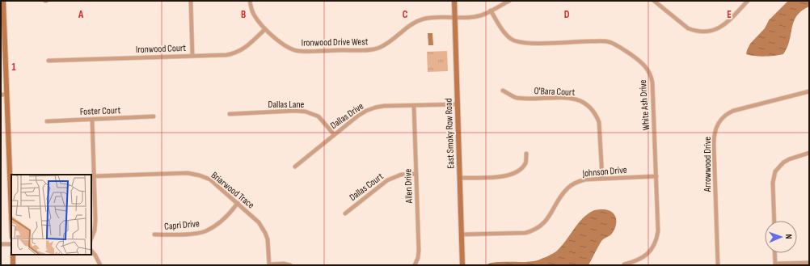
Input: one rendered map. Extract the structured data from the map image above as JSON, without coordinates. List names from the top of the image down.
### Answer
{
  "streets": {
    "street": [
      "Ironwood Drive West",
      "Ironwood Court",
      "O'Bara Court",
      "Dallas Lane",
      "White Ash Drive",
      "Foster Court",
      "Dallas Drive",
      "East Smoky Row Road",
      "Arrowwood Drive",
      "Johnson Drive",
      "Allen Drive",
      "Dallas Court",
      "Briarwood Trace",
      "Capri Drive"
    ]
  },
  "crossings": [
    ["Ironwood Drive West", "Ironwood Court"],
    ["Ironwood Drive West", "White Ash Drive"],
    ["Ironwood Drive West", "East Smoky Row Road"],
    ["O'Bara Court", "Johnson Drive"],
    ["Dallas Lane", "Dallas Drive"],
    ["White Ash Drive", "Johnson Drive"],
    ["Dallas Drive", "East Smoky Row Road"],
    ["Dallas Drive", "Allen Drive"],
    ["East Smoky Row Road", "Johnson Drive"],
    ["Allen Drive", "Dallas Court"],
    ["Briarwood Trace", "Capri Drive"]
  ],
  "north": "right",
  "grid": {
    "columns": [
      "A",
      "B",
      "C",
      "D",
      "E"
    ],
    "rows": ["1"]
  }
}
